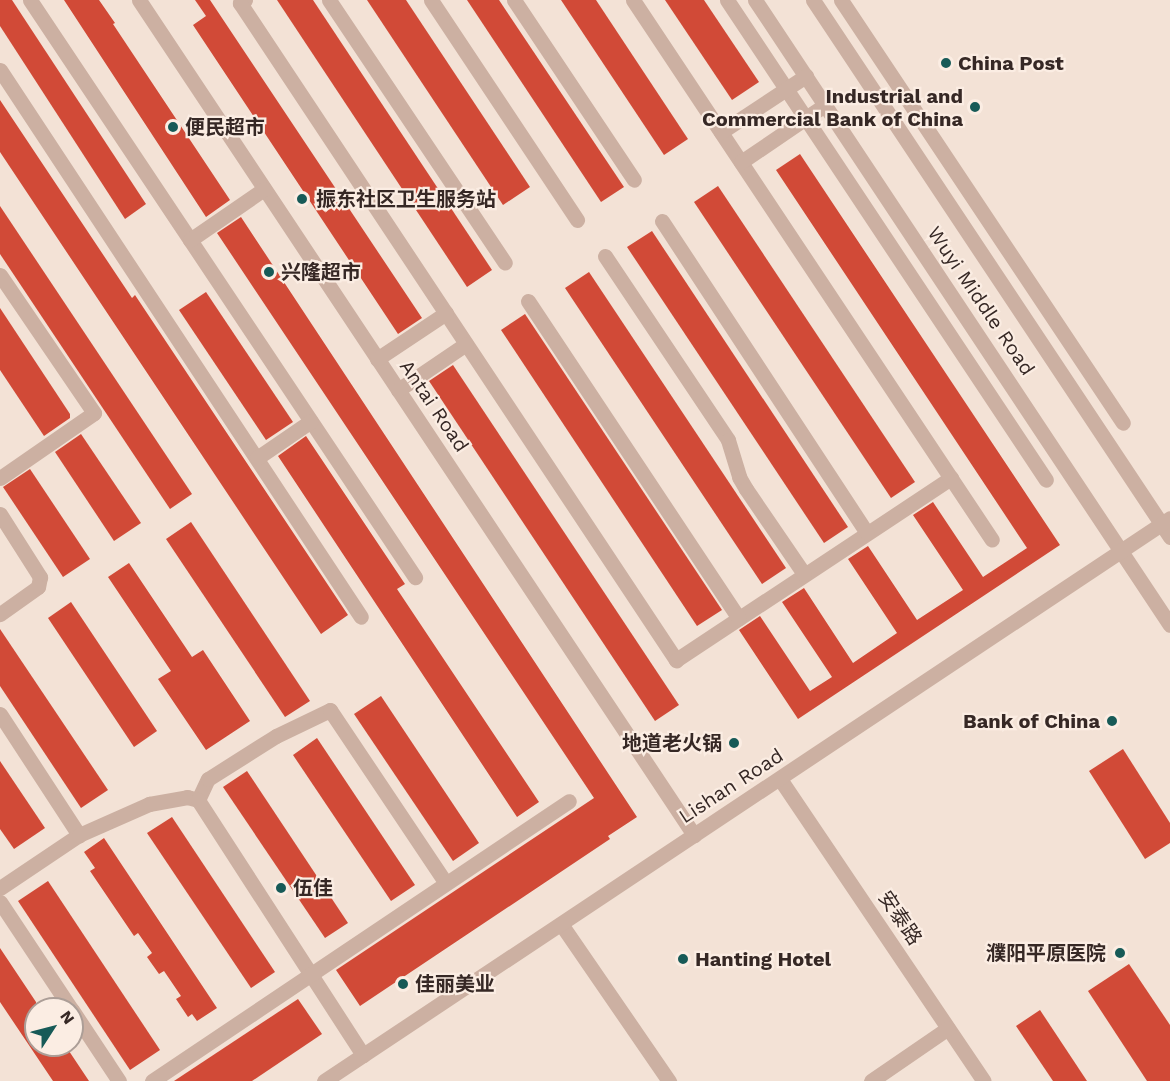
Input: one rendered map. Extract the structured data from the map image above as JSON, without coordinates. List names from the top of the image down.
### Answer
{
  "streets": {
    "street": [
      "Wuyi Middle Road",
      "Antai Road",
      "Lishan Road",
      "安泰路"
    ]
  },
  "crossings": [
    ["Wuyi Middle Road", "Lishan Road"],
    ["Antai Road", "Lishan Road"],
    ["Lishan Road", "安泰路"]
  ],
  "places": [
    "China Post",
    "Industrial and Commercial Bank of China",
    "便民超市",
    "振东社区卫生服务站",
    "兴隆超市",
    "Bank of China",
    "地道老火锅",
    "伍佳",
    "濮阳平原医院",
    "Hanting Hotel",
    "佳丽美业"
  ],
  "north": "top right"
}
